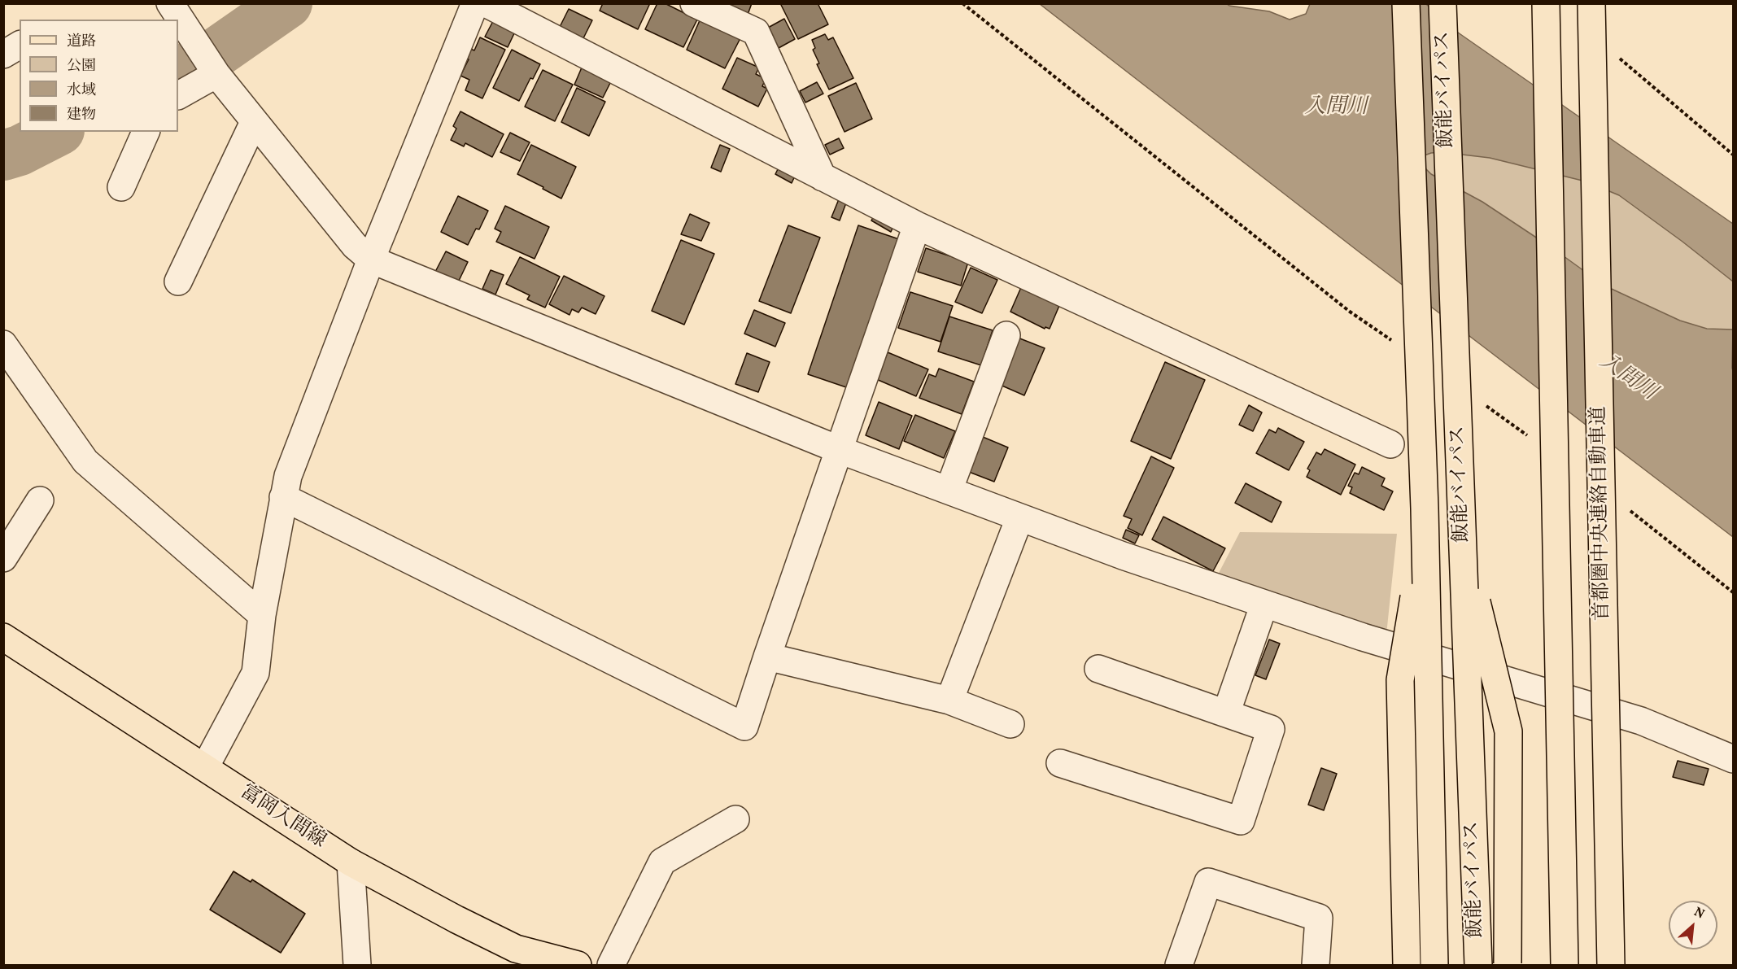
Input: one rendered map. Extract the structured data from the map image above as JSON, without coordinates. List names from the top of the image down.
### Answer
{
  "streets": {
    "main road": ["飯能バイパス", "首都圏中央連絡自動車道", "富岡入間線"]
  },
  "water": ["入間川"],
  "legend": [
    "道路",
    "公園",
    "水域",
    "建物"
  ],
  "north": "top right"
}
